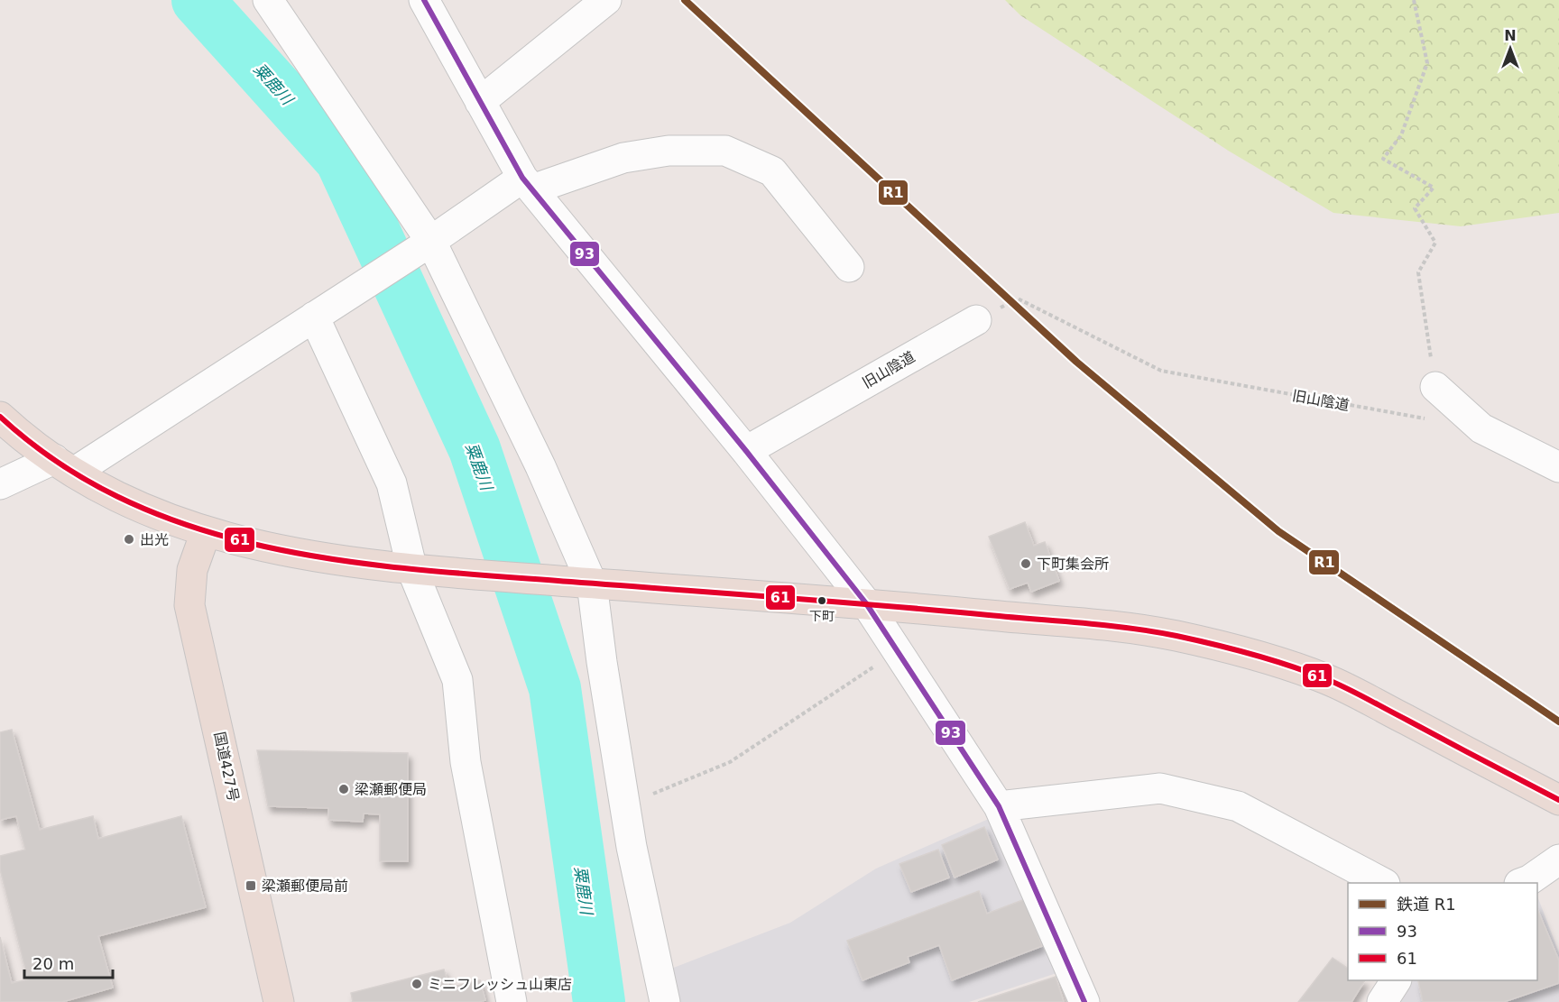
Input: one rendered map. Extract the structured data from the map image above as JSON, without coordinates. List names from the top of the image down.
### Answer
{
  "streets": {
    "highway": ["国道427号"],
    "street": ["旧山陰道"]
  },
  "water": ["粟鹿川"],
  "places": {
    "other": [
      "出光",
      "下町集会所",
      "下町",
      "梁瀬郵便局",
      "ミニフレッシュ山東店"
    ],
    "transit": ["梁瀬郵便局前"]
  },
  "lines": ["rail line R1", "transit line 93", "transit line 61"],
  "legend": ["鉄道 R1", "93", "61"],
  "scale_bar": "20 m",
  "north": "top"
}
